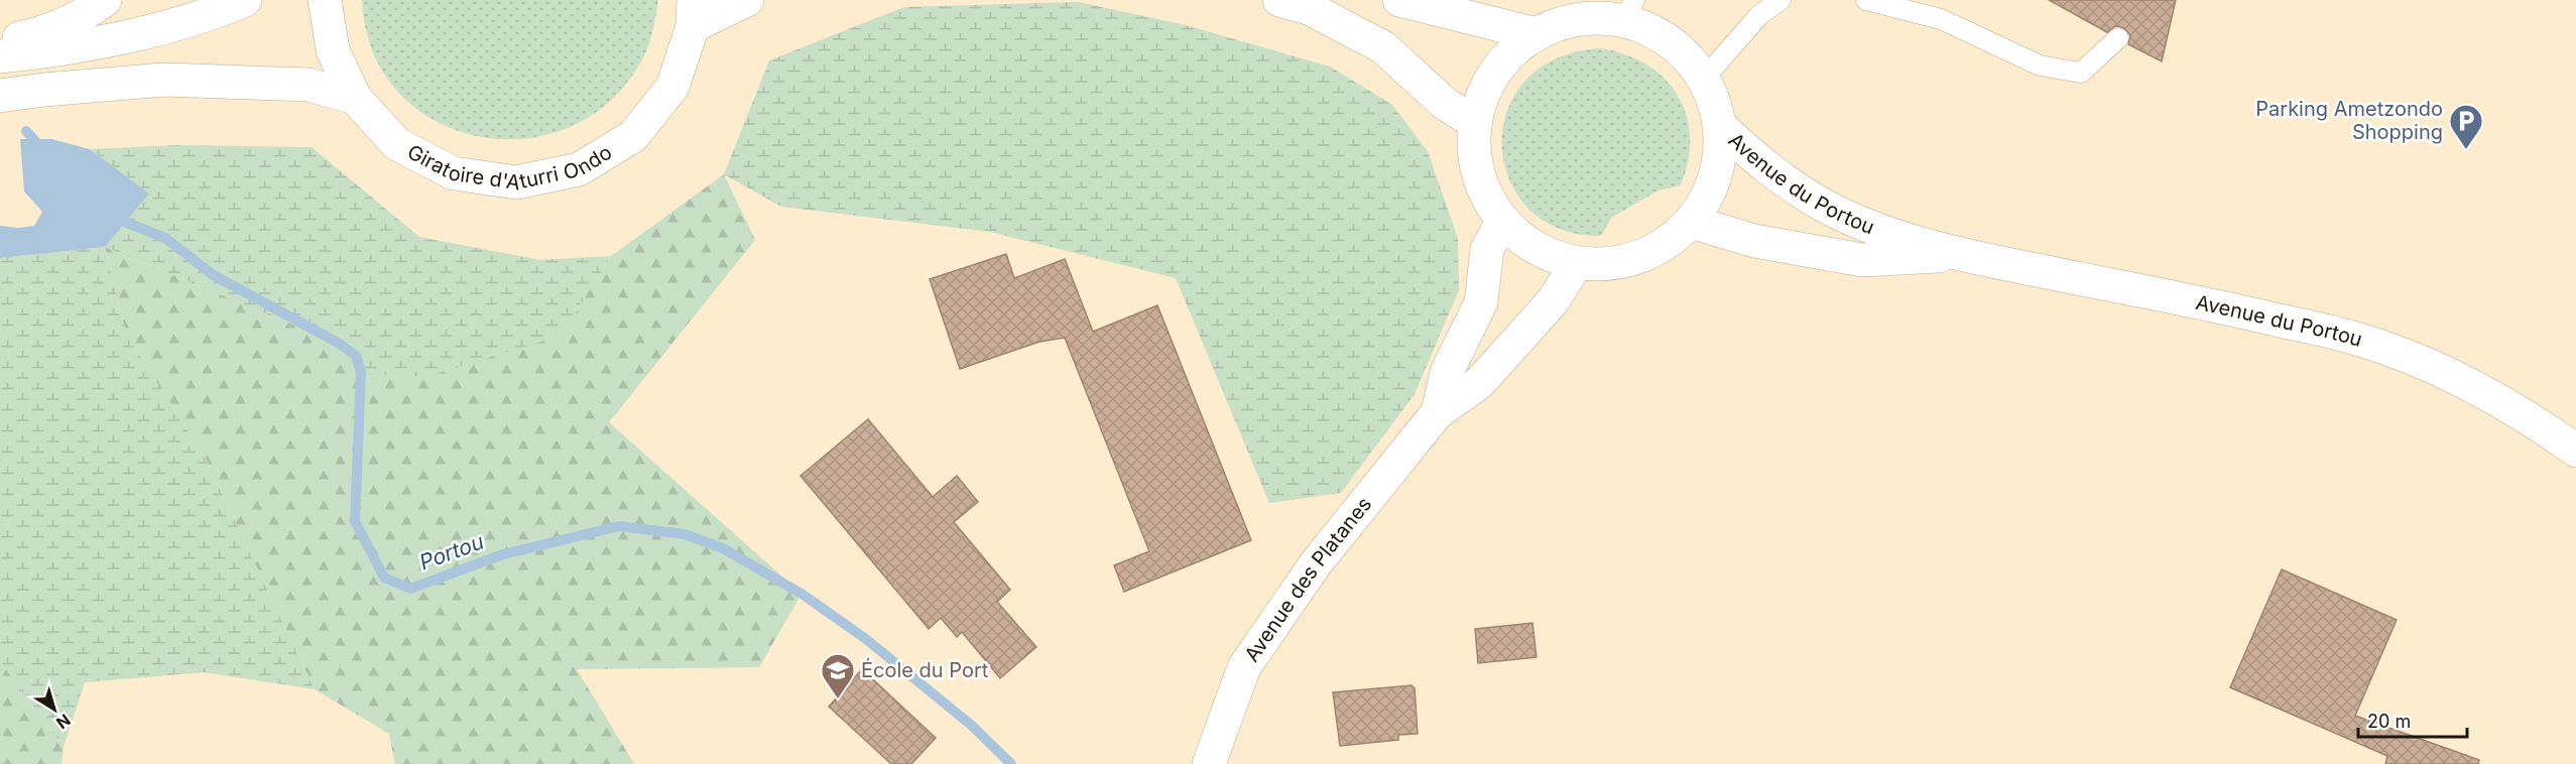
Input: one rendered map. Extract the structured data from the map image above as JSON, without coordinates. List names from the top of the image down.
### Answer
{
  "streets": {
    "main road": ["Giratoire d'Aturri Ondo", "Avenue du Portou", "Avenue des Platanes"]
  },
  "water": ["Portou"],
  "places": {
    "parking": ["Parking Ametzondo Shopping"],
    "school or university": ["École du Port"]
  },
  "scale_bar": "20 m",
  "north": "bottom right"
}
